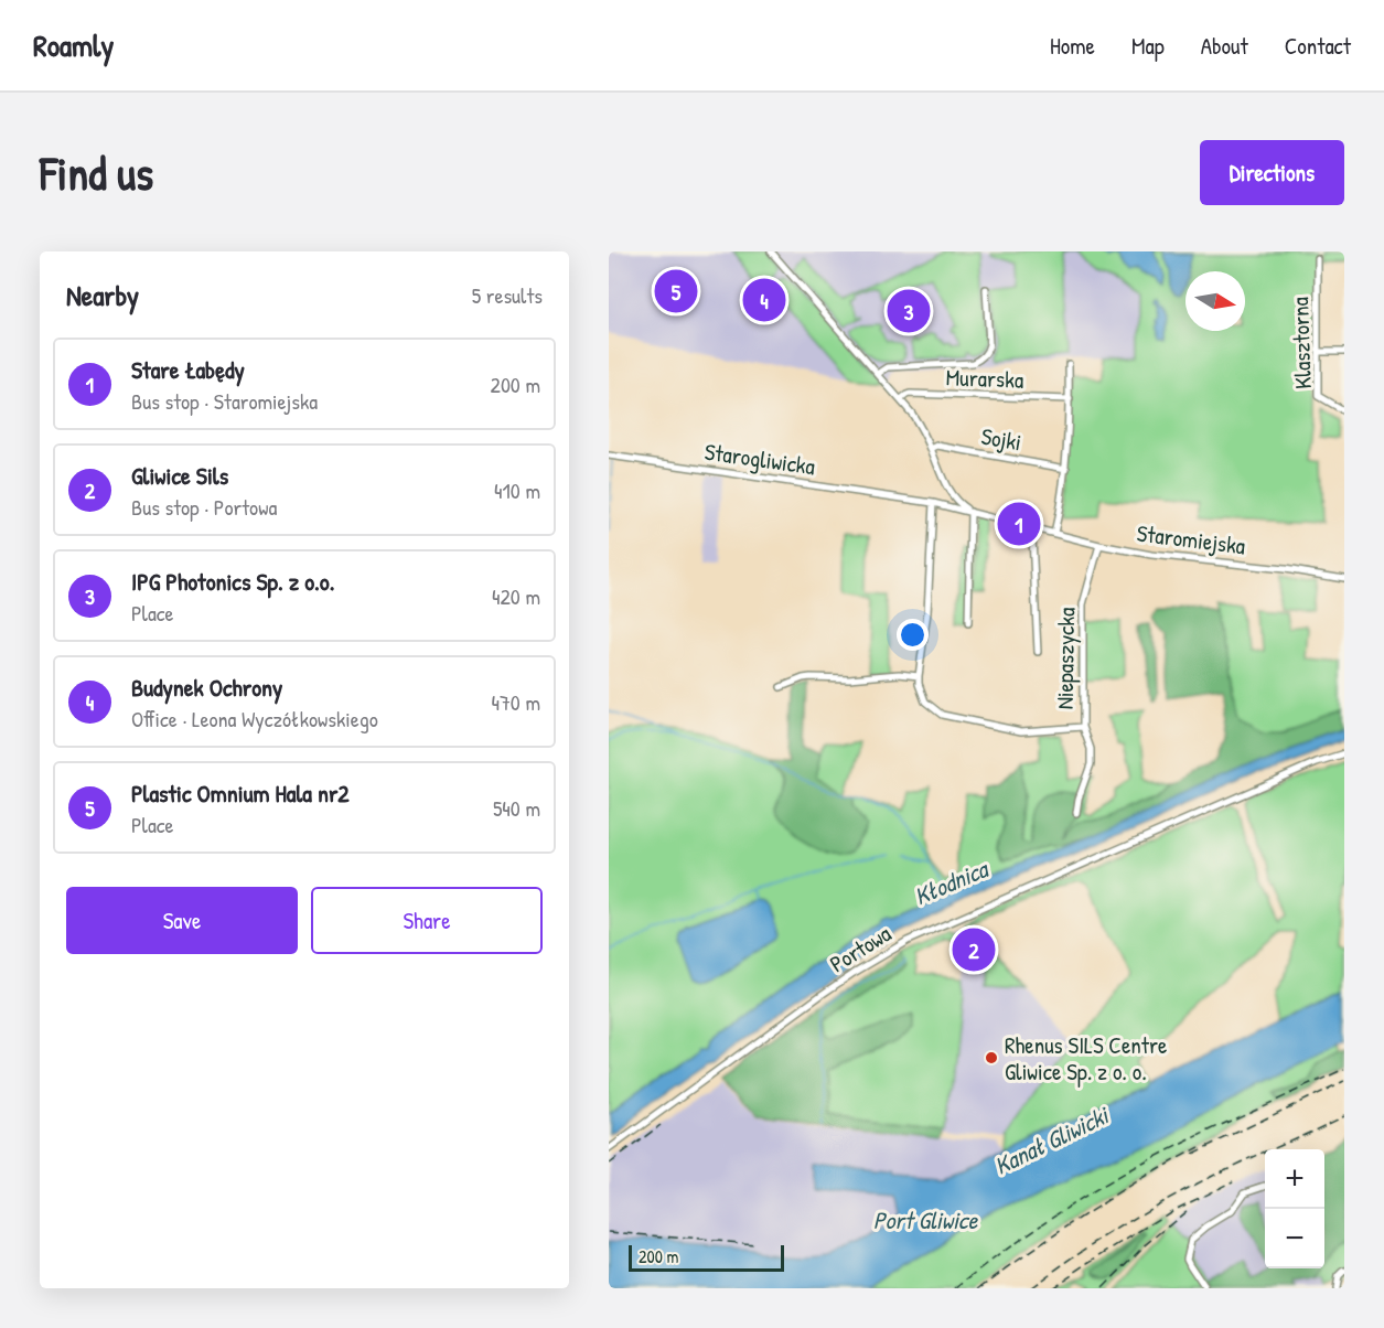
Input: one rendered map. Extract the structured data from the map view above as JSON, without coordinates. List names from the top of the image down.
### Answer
{
  "streets": {
    "street": [
      "Klasztorna",
      "Murarska",
      "Sojki",
      "Starogliwicka",
      "Staromiejska",
      "Niepaszycka",
      "Portowa"
    ]
  },
  "crossings": [
    ["Starogliwicka", "Staromiejska"],
    ["Staromiejska", "Niepaszycka"]
  ],
  "water": ["Kłodnica", "Kanał Gliwicki", "Port Gliwice"],
  "places": ["Rhenus SILS Centre Gliwice Sp. z o. o."],
  "scale_bar": "200 m",
  "north": "right",
  "page": {
    "header": "Roamly",
    "nav": [
      "Home",
      "Map",
      "About",
      "Contact"
    ],
    "buttons": [
      "Directions",
      ["Save", "Share"]
    ],
    "title": "Find us",
    "heading": ["Nearby", "5 results"],
    "pins": [
      "5",
      "4",
      "3",
      "1",
      "2"
    ],
    "list": [
      {
        "mark": "1",
        "name": "Stare Łabędy",
        "note": "Bus stop · Staromiejska",
        "value": "200 m"
      },
      {
        "mark": "2",
        "name": "Gliwice Sils",
        "note": "Bus stop · Portowa",
        "value": "410 m"
      },
      {
        "mark": "3",
        "name": "IPG Photonics Sp. z o.o.",
        "note": "Place",
        "value": "420 m"
      },
      {
        "mark": "4",
        "name": "Budynek Ochrony",
        "note": "Office · Leona Wyczółkowskiego",
        "value": "470 m"
      },
      {
        "mark": "5",
        "name": "Plastic Omnium Hala nr2",
        "note": "Place",
        "value": "540 m"
      }
    ],
    "map_buttons": ["+", "−"],
    "scale": "200 m"
  }
}
